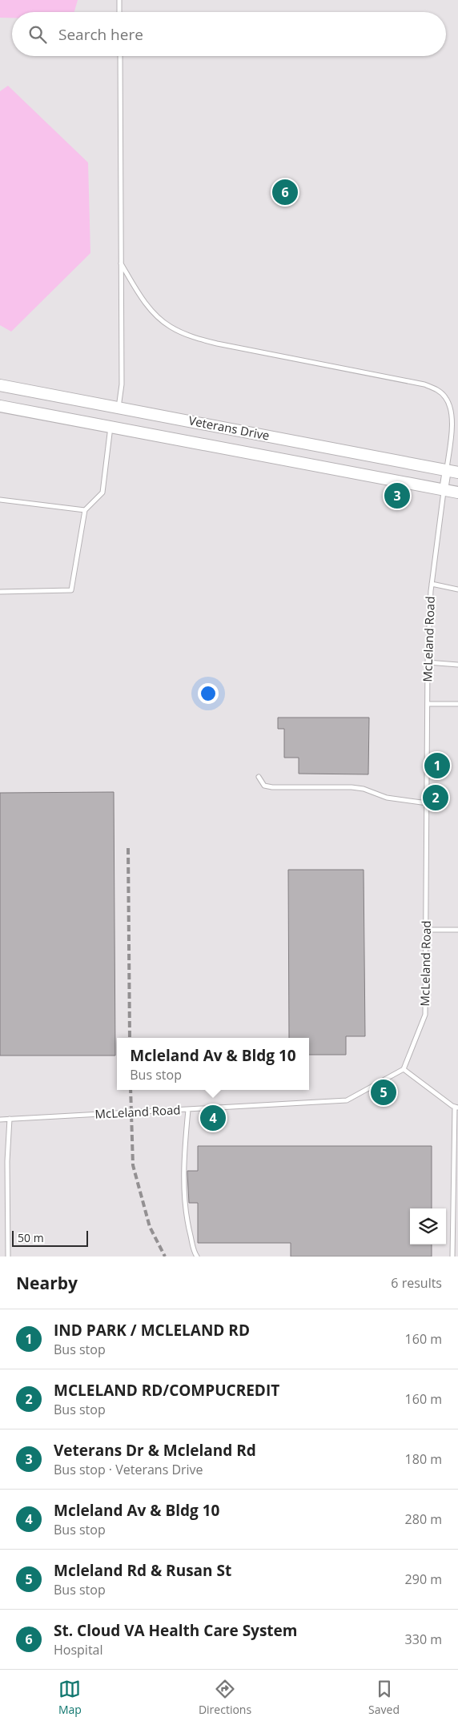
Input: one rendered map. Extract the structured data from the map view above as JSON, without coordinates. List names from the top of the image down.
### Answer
{
  "streets": {
    "main road": ["Veterans Drive"],
    "lane": ["McLeland Road"]
  },
  "crossings": [
    ["Veterans Drive", "McLeland Road"]
  ],
  "scale_bar": "50 m",
  "page": {
    "search": "Search here",
    "pins": [
      "6",
      "3",
      "1",
      "2",
      "5",
      "4"
    ],
    "popup": ["Mcleland Av & Bldg 10", "Bus stop"],
    "scale": "50 m",
    "heading": ["Nearby", "6 results"],
    "list": [
      {
        "mark": "1",
        "name": "IND PARK / MCLELAND RD",
        "note": "Bus stop",
        "value": "160 m"
      },
      {
        "mark": "2",
        "name": "MCLELAND RD/COMPUCREDIT",
        "note": "Bus stop",
        "value": "160 m"
      },
      {
        "mark": "3",
        "name": "Veterans Dr & Mcleland Rd",
        "note": "Bus stop · Veterans Drive",
        "value": "180 m"
      },
      {
        "mark": "4",
        "name": "Mcleland Av & Bldg 10",
        "note": "Bus stop",
        "value": "280 m"
      },
      {
        "mark": "5",
        "name": "Mcleland Rd & Rusan St",
        "note": "Bus stop",
        "value": "290 m"
      },
      {
        "mark": "6",
        "name": "St. Cloud VA Health Care System",
        "note": "Hospital",
        "value": "330 m"
      }
    ],
    "nav": ["Map", "Directions", "Saved"]
  }
}
